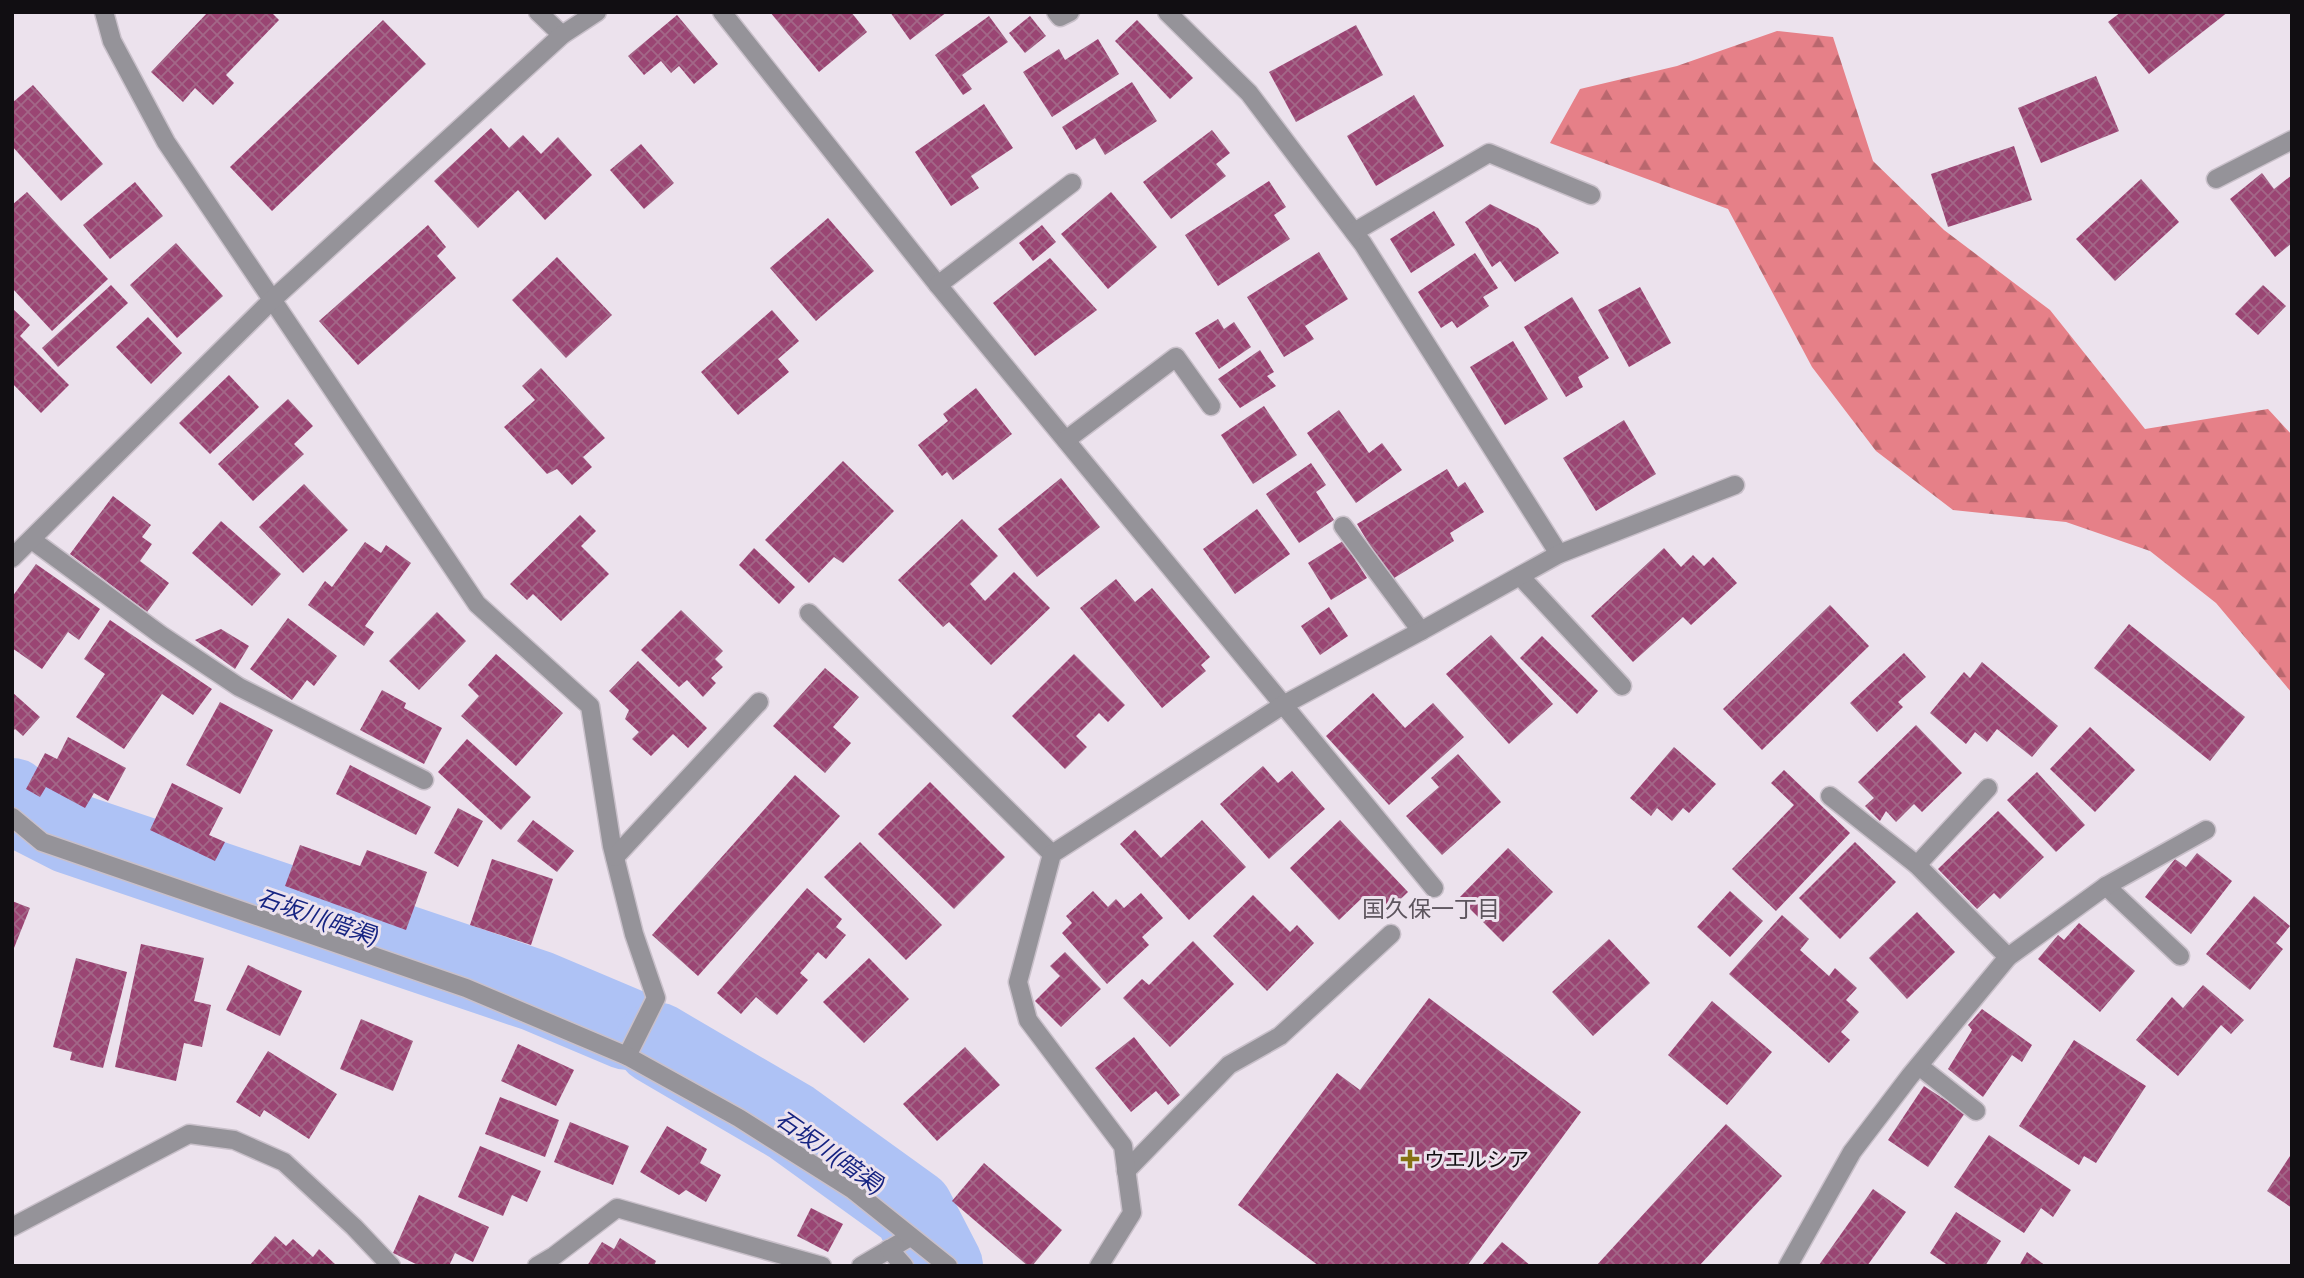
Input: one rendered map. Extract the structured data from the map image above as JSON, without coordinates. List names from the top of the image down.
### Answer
{
  "districts": ["国久保一丁目"],
  "water": ["石坂川(暗渠)"],
  "places": {
    "health": ["ウエルシア"]
  }
}
